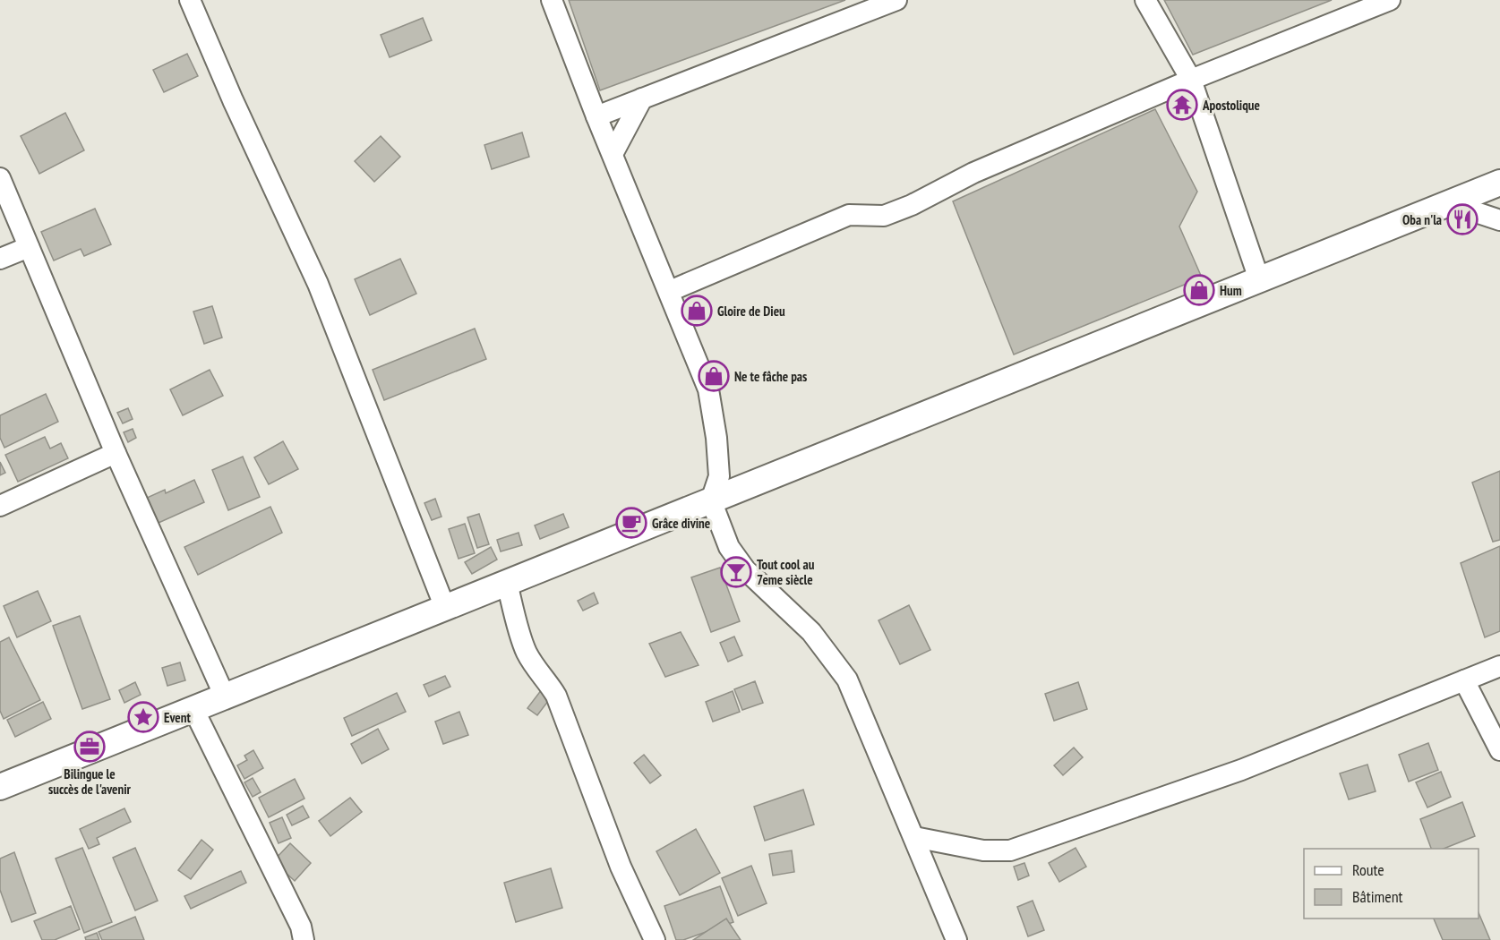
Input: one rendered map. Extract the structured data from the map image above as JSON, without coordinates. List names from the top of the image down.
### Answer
{
  "places": {
    "temple": ["Apostolique"],
    "restaurant": ["Oba n'la"],
    "shop": ["Hum", "Gloire de Dieu", "Ne te fâche pas"],
    "cafe": ["Grâce divine"],
    "bar": ["Tout cool au 7eme siècle"],
    "place": ["Event"],
    "office": ["Bilingue le succès de l'avenir"]
  },
  "legend": ["Route", "Bâtiment"]
}
